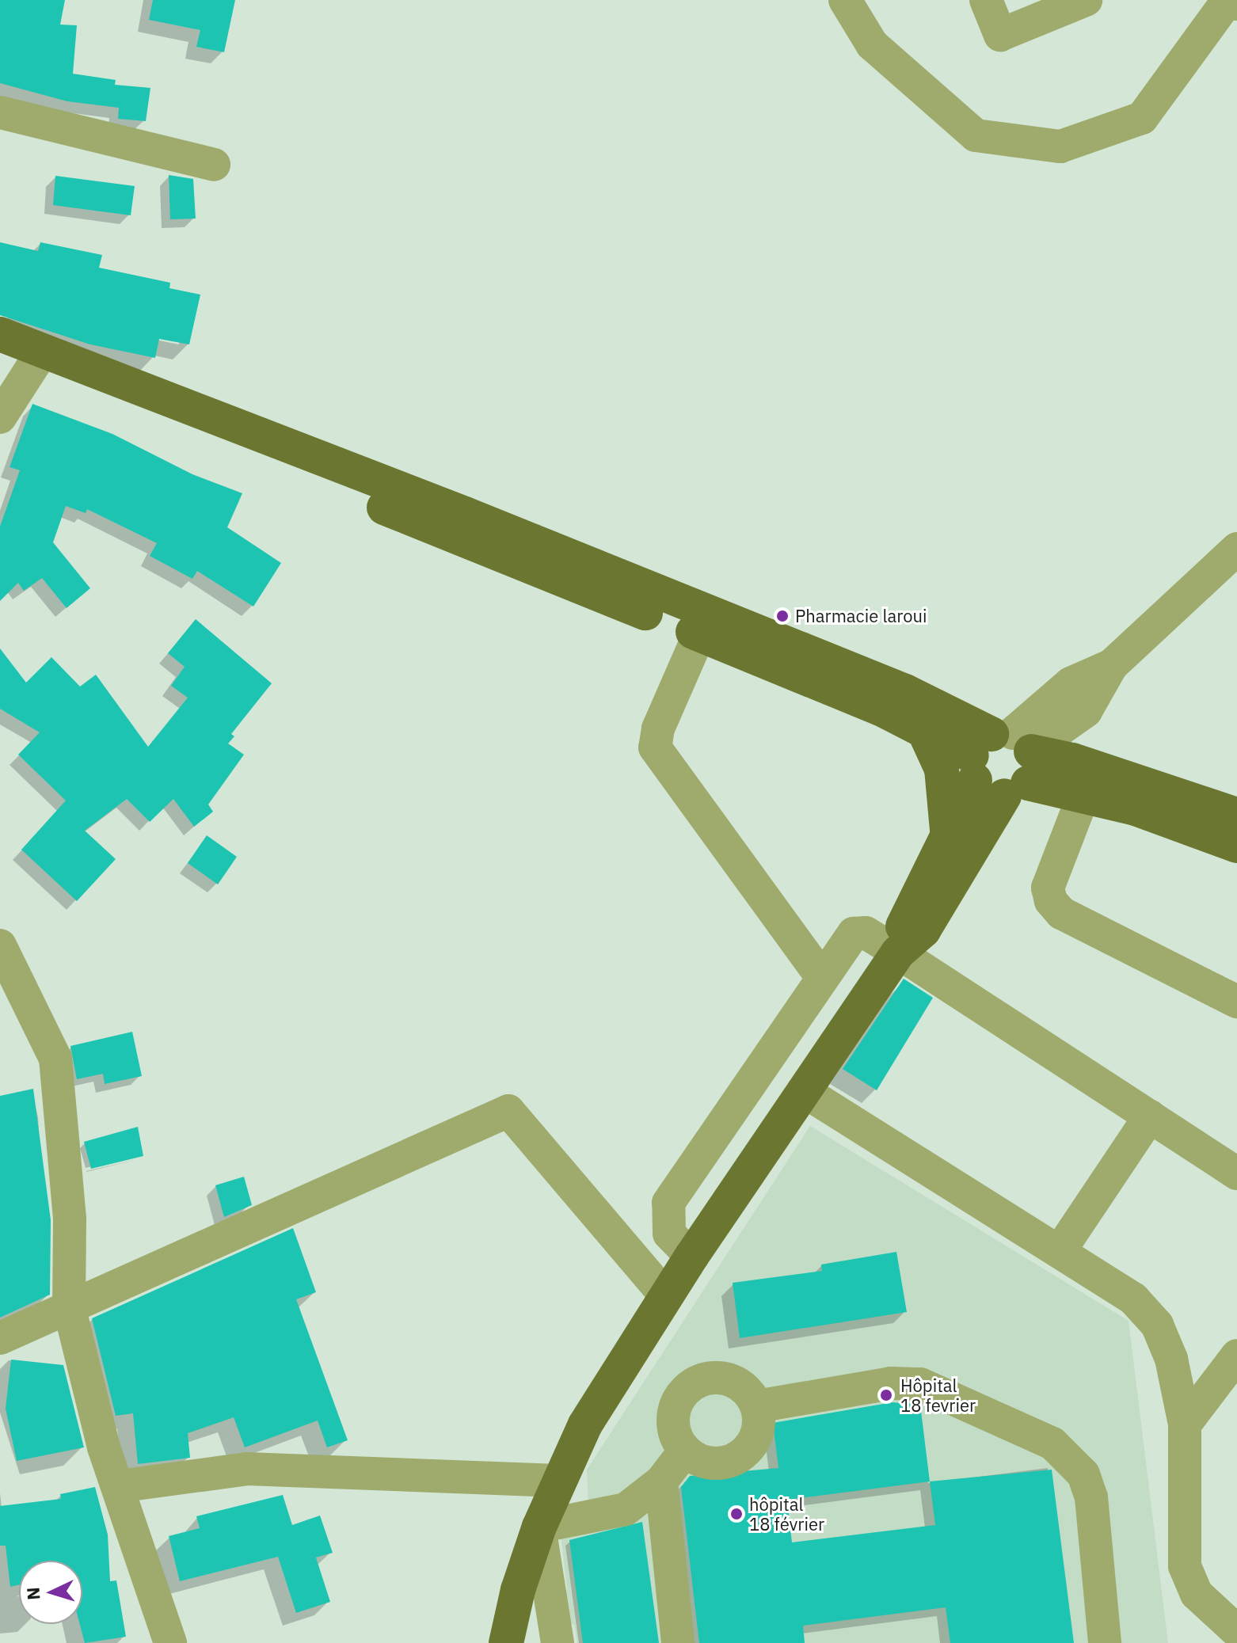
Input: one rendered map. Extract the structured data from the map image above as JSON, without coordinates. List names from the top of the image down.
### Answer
{
  "places": ["Pharmacie laroui", "Hôpital 18 fevrier", "hôpital 18 février"],
  "north": "left"
}
